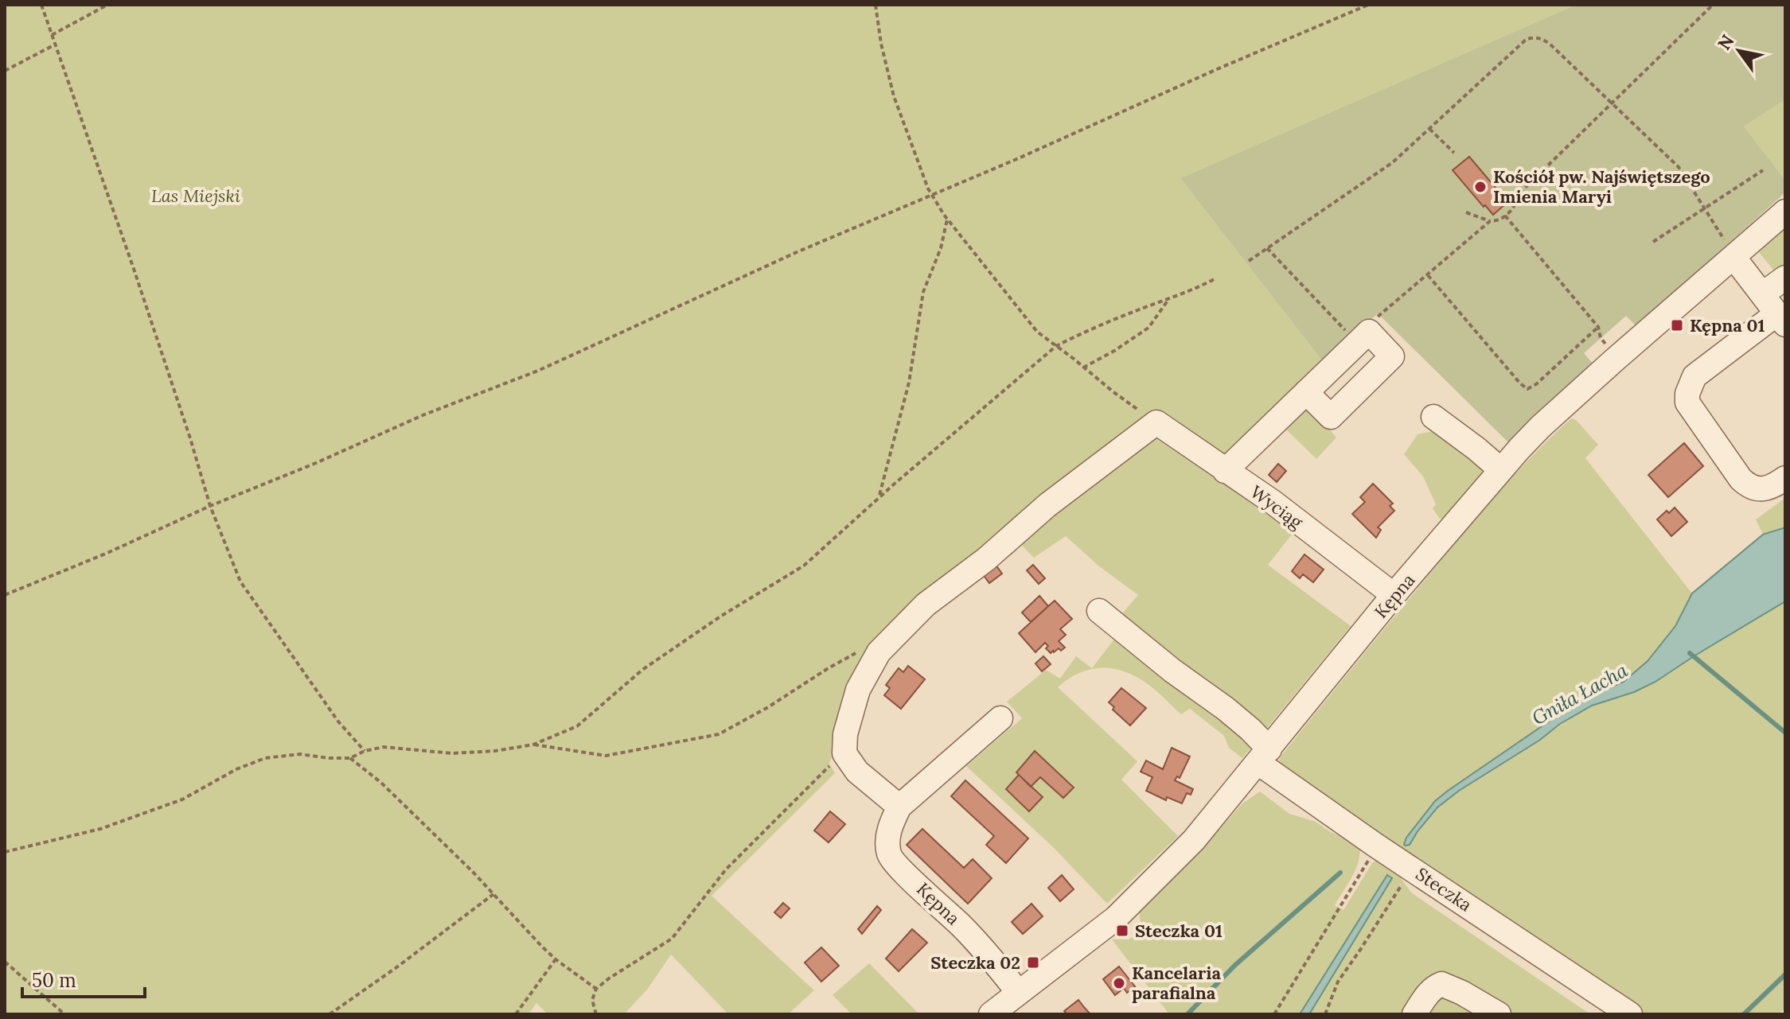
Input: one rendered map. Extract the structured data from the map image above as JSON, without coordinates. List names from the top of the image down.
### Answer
{
  "streets": {
    "street": ["Wyciąg", "Kępna", "Steczka"]
  },
  "crossings": [
    ["Wyciąg", "Kępna"],
    ["Kępna", "Steczka"]
  ],
  "water": ["Gniła Łacha"],
  "parks": ["Las Miejski"],
  "places": {
    "other": ["Kościół pw. Najświętszego Imienia Maryi", "Kancelaria parafialna"],
    "transit": ["Kępna 01", "Steczka 01", "Steczka 02"]
  },
  "scale_bar": "50 m",
  "north": "top left"
}
